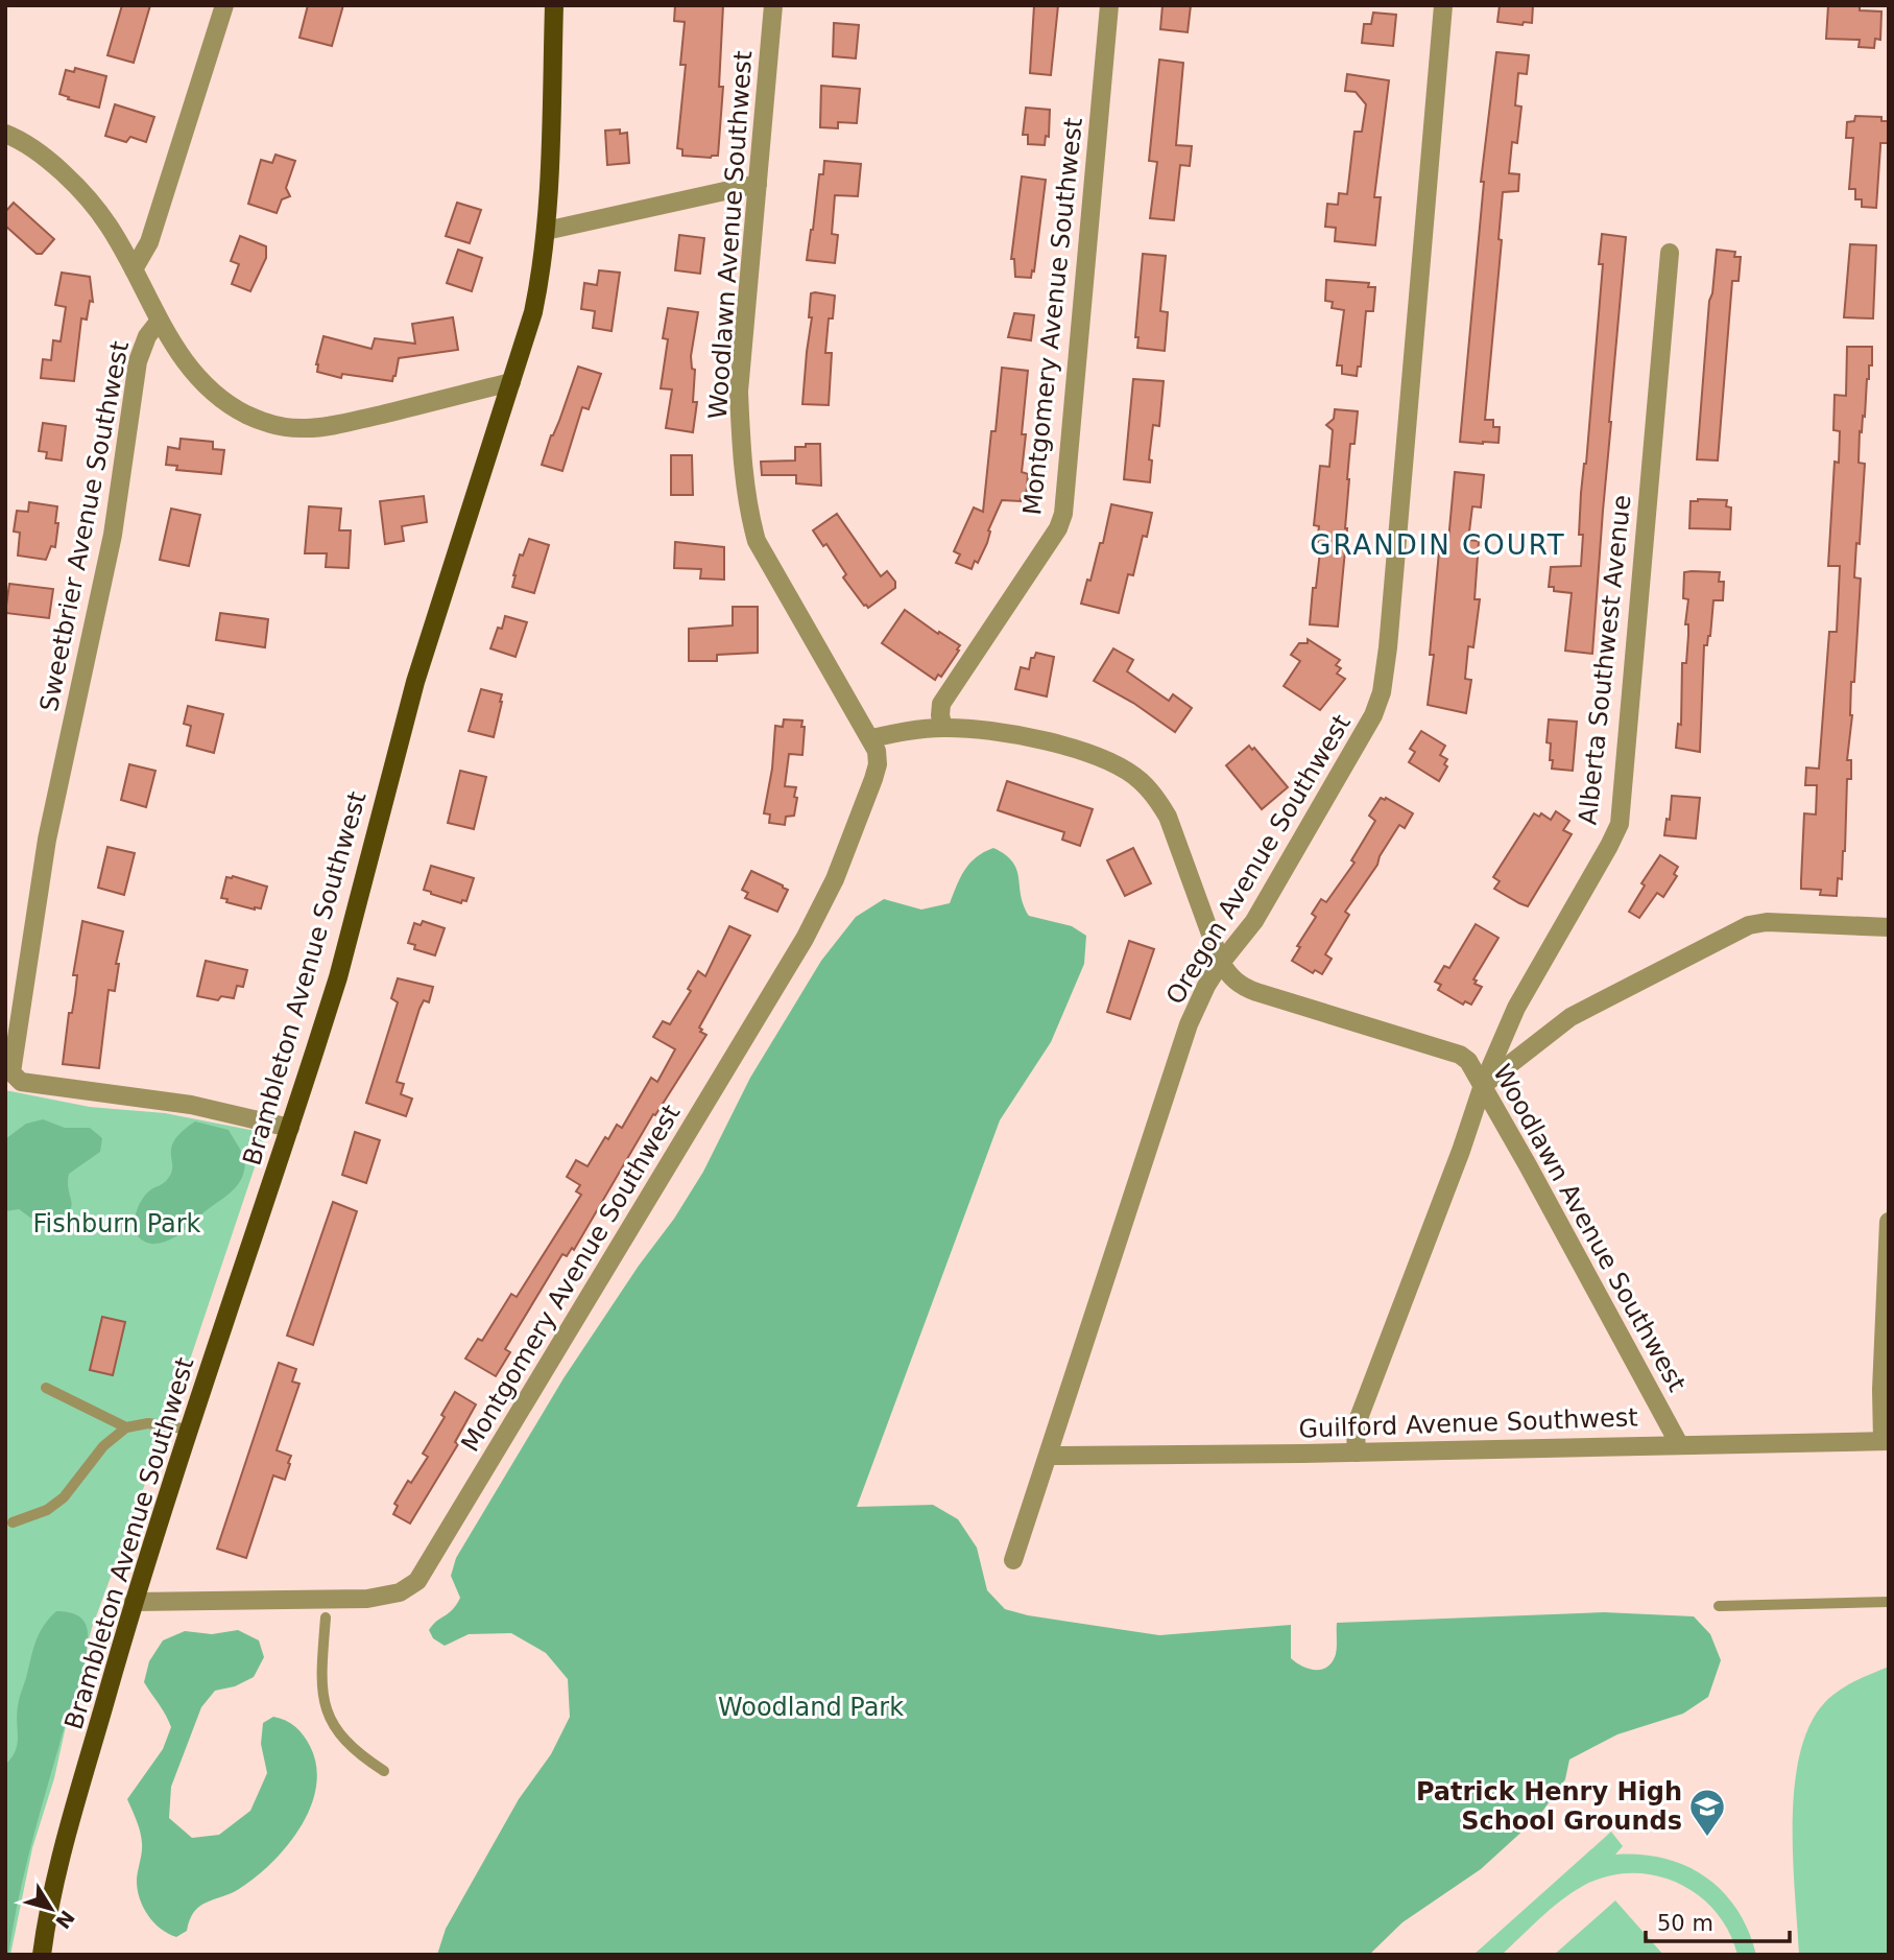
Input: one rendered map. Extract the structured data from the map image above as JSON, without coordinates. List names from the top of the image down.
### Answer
{
  "streets": {
    "main road": ["Brambleton Avenue Southwest"],
    "street": [
      "Woodlawn Avenue Southwest",
      "Montgomery Avenue Southwest",
      "Sweetbrier Avenue Southwest",
      "Alberta Southwest Avenue",
      "Oregon Avenue Southwest",
      "Guilford Avenue Southwest"
    ]
  },
  "crossings": [
    ["Woodlawn Avenue Southwest", "Montgomery Avenue Southwest"],
    ["Woodlawn Avenue Southwest", "Alberta Southwest Avenue"],
    ["Woodlawn Avenue Southwest", "Oregon Avenue Southwest"],
    ["Woodlawn Avenue Southwest", "Guilford Avenue Southwest"],
    ["Montgomery Avenue Southwest", "Brambleton Avenue Southwest"],
    ["Sweetbrier Avenue Southwest", "Brambleton Avenue Southwest"],
    ["Alberta Southwest Avenue", "Guilford Avenue Southwest"],
    ["Oregon Avenue Southwest", "Guilford Avenue Southwest"]
  ],
  "districts": ["GRANDIN COURT"],
  "parks": ["Fishburn Park", "Woodland Park"],
  "places": {
    "school or university": ["Patrick Henry High School Grounds"]
  },
  "scale_bar": "50 m",
  "north": "bottom right"
}
